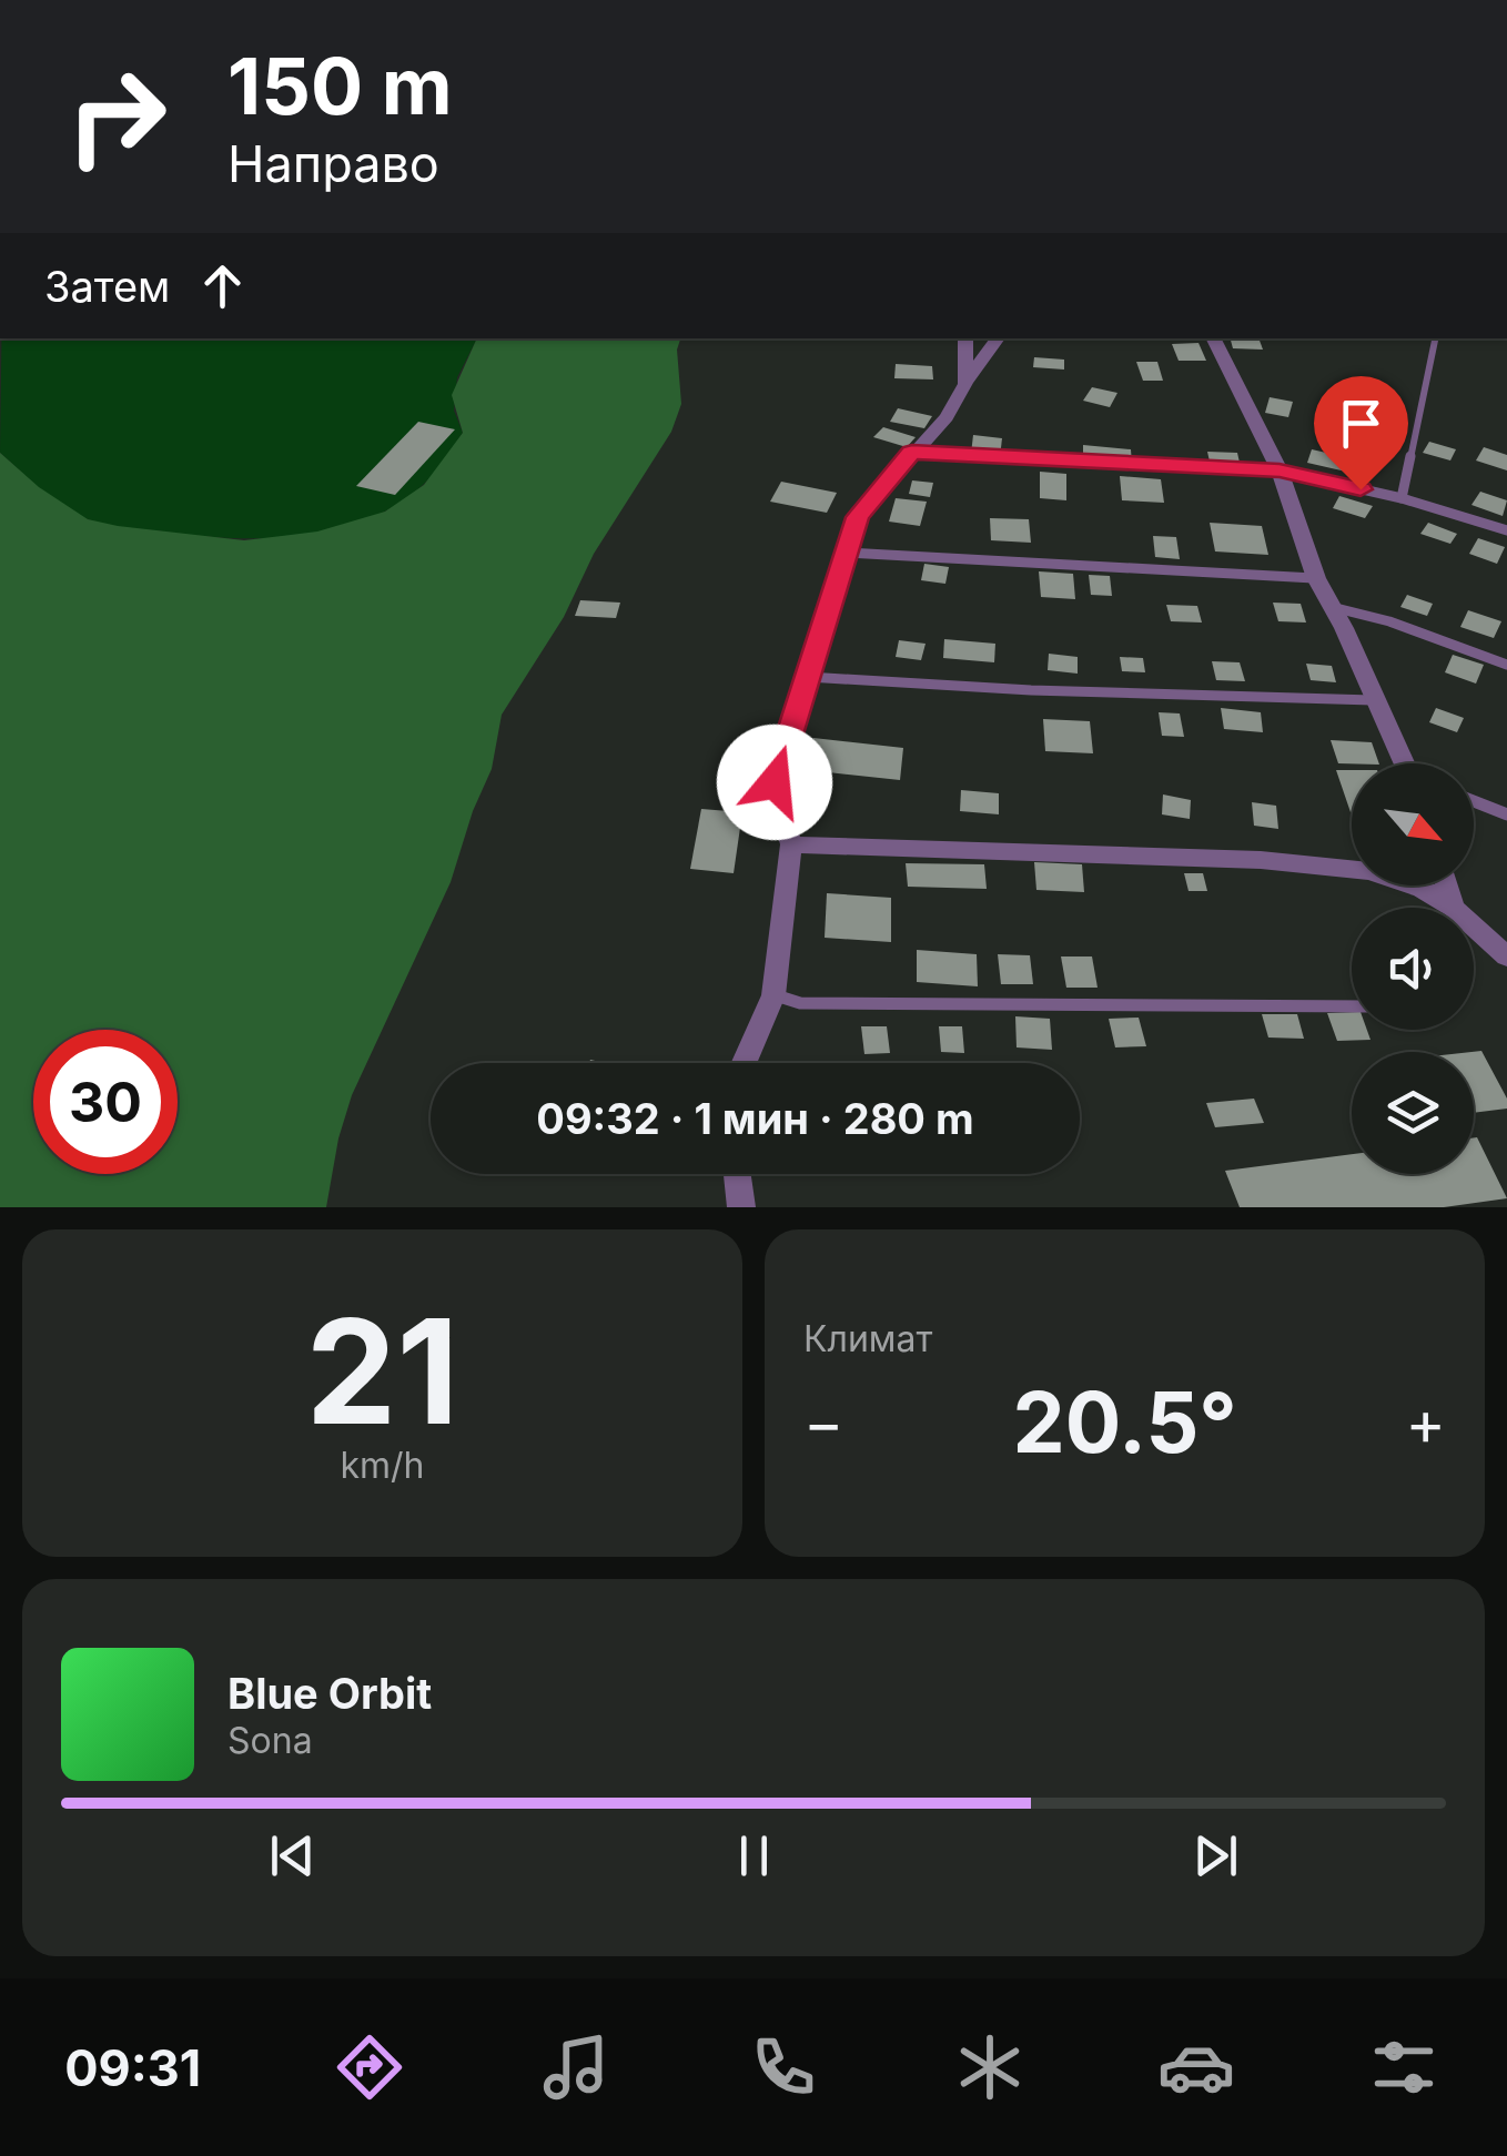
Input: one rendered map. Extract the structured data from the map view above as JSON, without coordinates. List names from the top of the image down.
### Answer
{
  "north": "bottom right",
  "page": {
    "turn": ["150 m", "Направо"],
    "then": "Затем",
    "limit": "30",
    "trip": "09:32 · 1 мин · 280 m",
    "tile": [
      ["21", "km/h"],
      "Климат"
    ],
    "heat": ["−", "20.5°", "+"],
    "song": ["Blue Orbit", "Sona"],
    "tabs": "09:31"
  }
}
